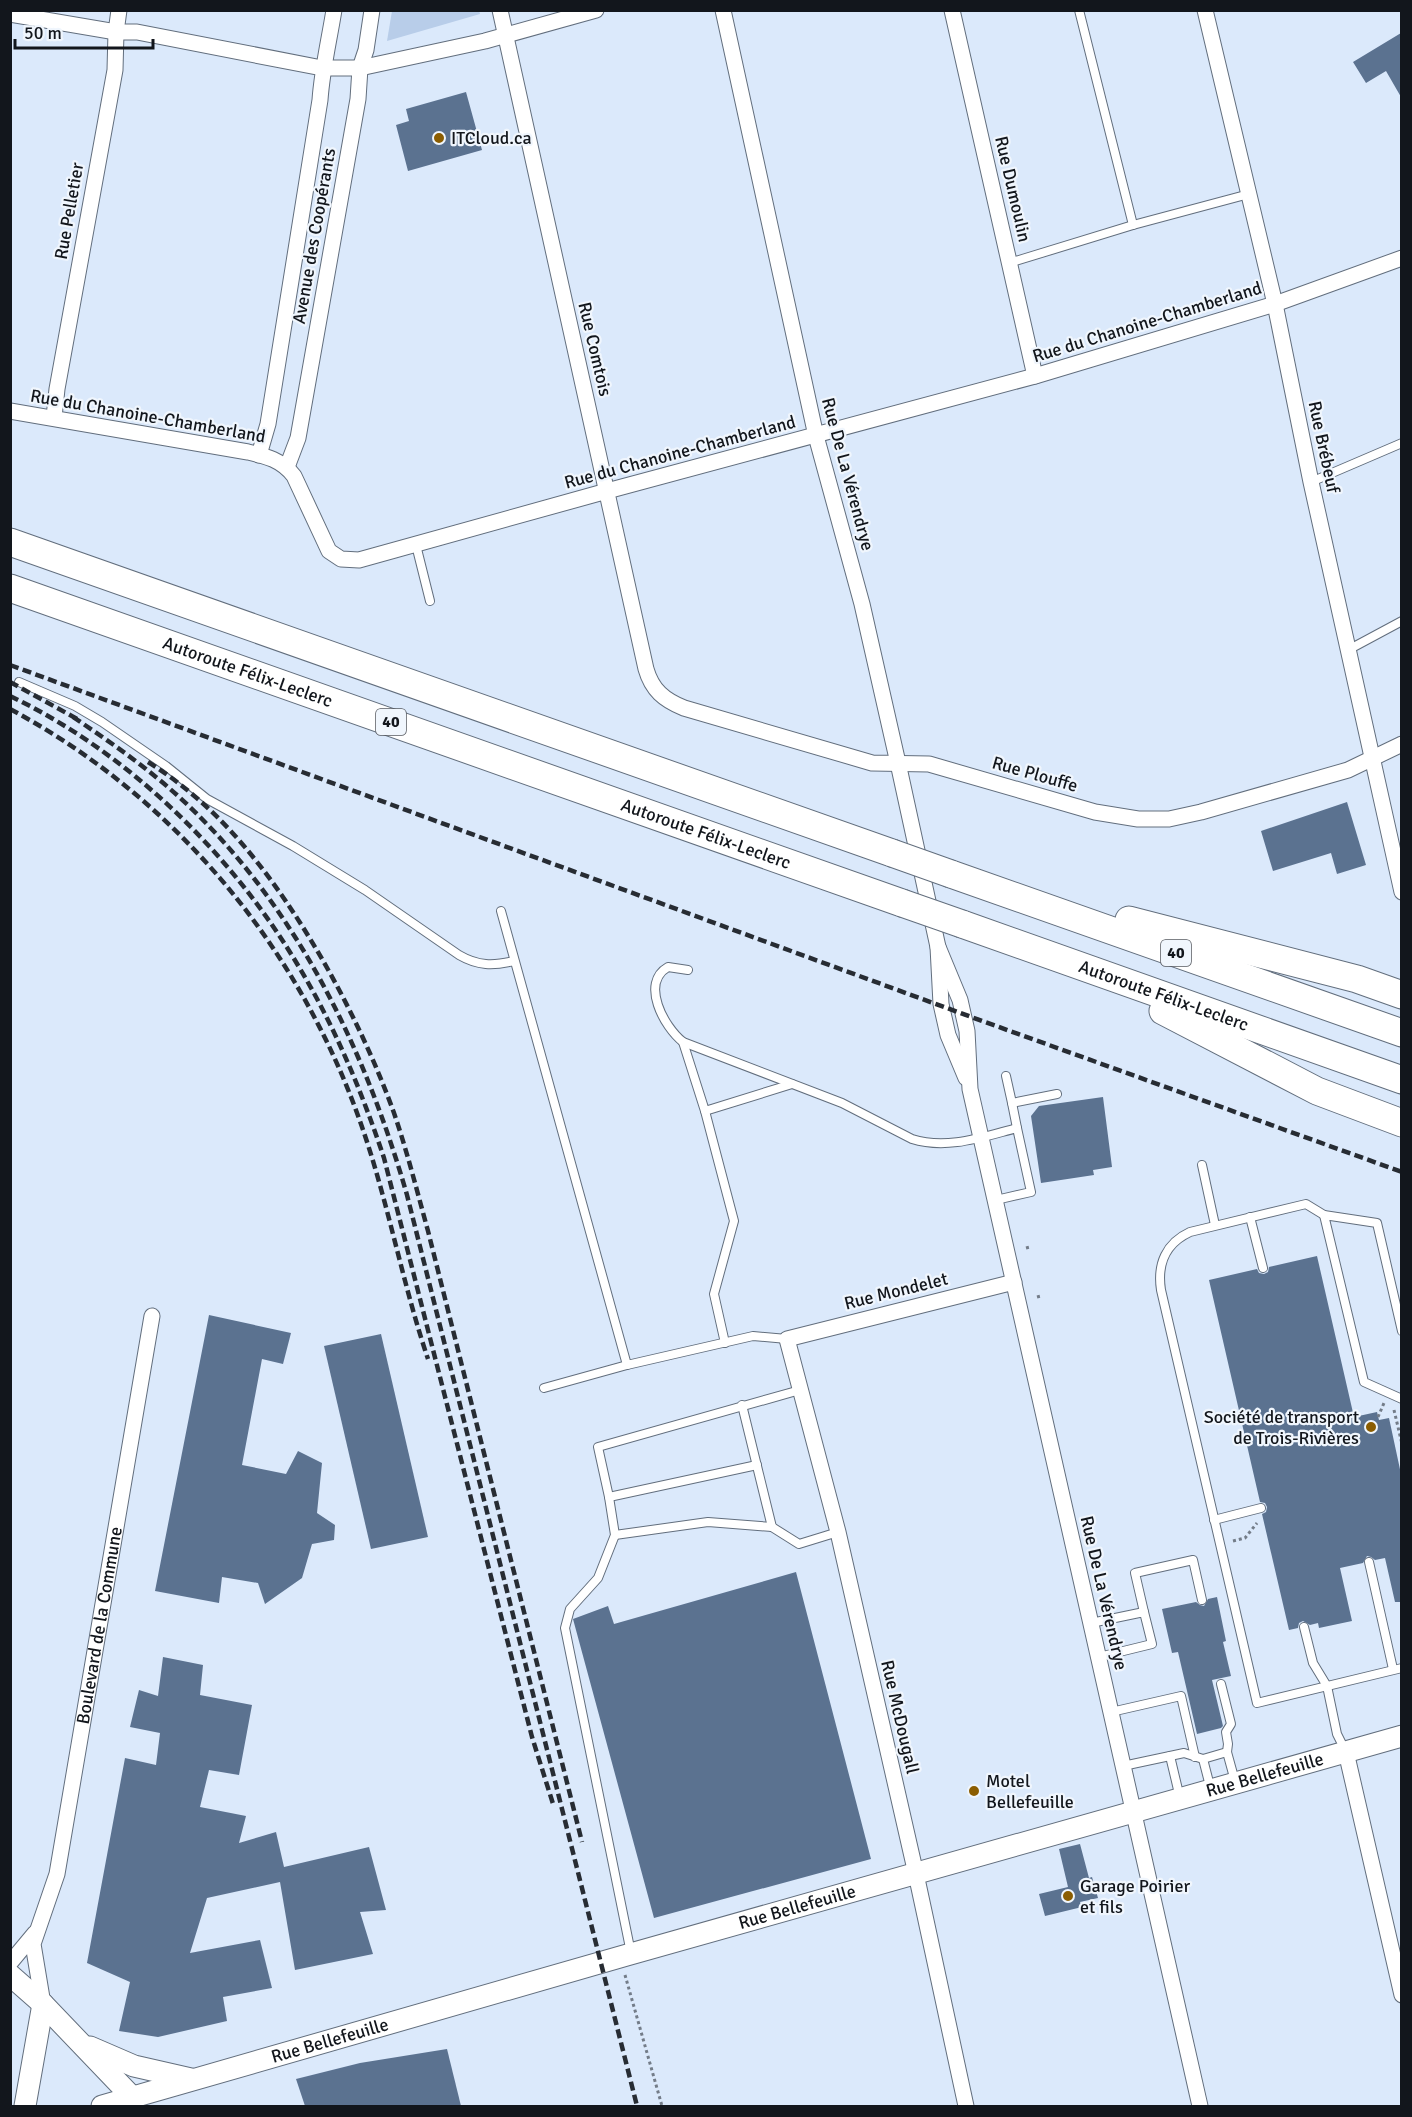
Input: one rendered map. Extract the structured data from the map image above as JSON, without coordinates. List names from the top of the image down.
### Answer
{
  "streets": {
    "highway": ["Autoroute Félix-Leclerc", "40"],
    "main road": ["Boulevard de la Commune", "Rue Bellefeuille"],
    "street": [
      "Rue Dumoulin",
      "Rue Pelletier",
      "Avenue des Coopérants",
      "Rue du Chanoine-Chamberland",
      "Rue Comtois",
      "Rue Brébeuf",
      "Rue De La Vérendrye",
      "Rue Plouffe",
      "Rue Mondelet",
      "Rue McDougall"
    ]
  },
  "crossings": [
    ["Rue Dumoulin", "Rue du Chanoine-Chamberland"],
    ["Rue Pelletier", "Rue du Chanoine-Chamberland"],
    ["Avenue des Coopérants", "Rue du Chanoine-Chamberland"],
    ["Rue du Chanoine-Chamberland", "Rue Comtois"],
    ["Rue du Chanoine-Chamberland", "Rue Brébeuf"],
    ["Rue du Chanoine-Chamberland", "Rue De La Vérendrye"],
    ["Rue Comtois", "Rue Plouffe"],
    ["Rue Brébeuf", "Rue Plouffe"],
    ["Rue De La Vérendrye", "Rue Plouffe"],
    ["Rue De La Vérendrye", "Rue Mondelet"],
    ["Rue De La Vérendrye", "Rue Bellefeuille"],
    ["Rue Mondelet", "Rue McDougall"],
    ["Boulevard de la Commune", "Rue Bellefeuille"],
    ["Rue McDougall", "Rue Bellefeuille"]
  ],
  "places": [
    "ITCloud.ca",
    "Société de transport de Trois-Rivières",
    "Motel Bellefeuille",
    "Garage Poirier et fils"
  ],
  "scale_bar": "50 m"
}
